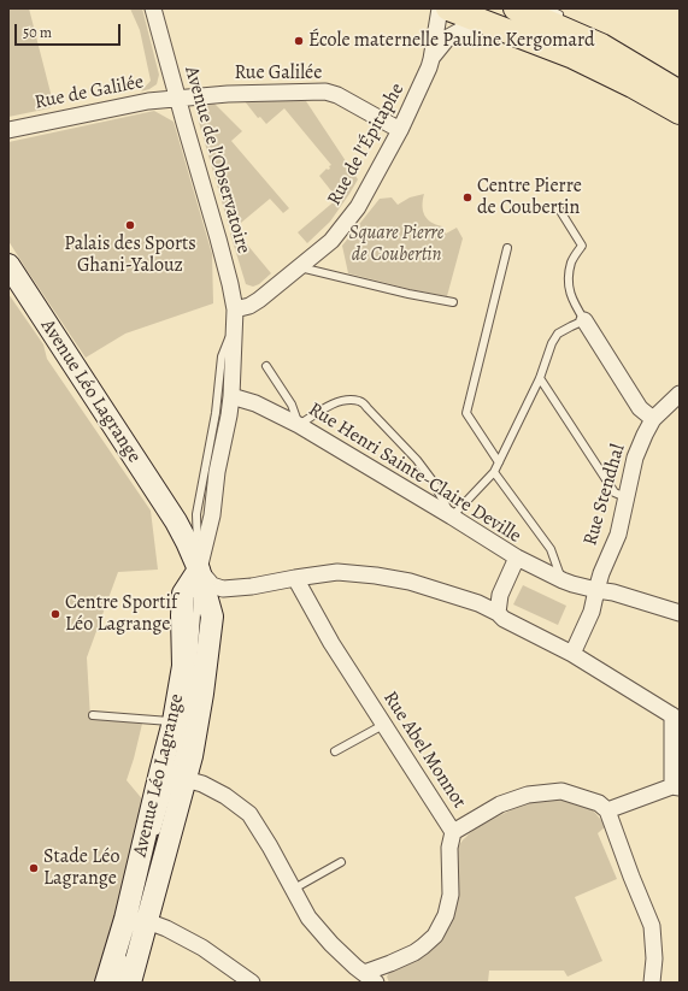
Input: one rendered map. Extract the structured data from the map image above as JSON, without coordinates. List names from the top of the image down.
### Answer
{
  "streets": {
    "main road": ["Avenue Léo Lagrange"],
    "street": [
      "Rue Galilée",
      "Rue de Galilée",
      "Rue de l'Épitaphe",
      "Avenue de l'Observatoire",
      "Rue Henri Sainte-Claire Deville",
      "Rue Stendhal",
      "Rue Abel Monnot"
    ]
  },
  "crossings": [
    ["Rue Galilée", "Rue de Galilée"],
    ["Rue Galilée", "Rue de l'Épitaphe"],
    ["Rue Galilée", "Avenue de l'Observatoire"],
    ["Rue de Galilée", "Avenue de l'Observatoire"],
    ["Rue de l'Épitaphe", "Avenue de l'Observatoire"],
    ["Avenue de l'Observatoire", "Avenue Léo Lagrange"],
    ["Avenue de l'Observatoire", "Rue Henri Sainte-Claire Deville"]
  ],
  "parks": ["Square Pierre de Coubertin"],
  "places": [
    "École maternelle Pauline Kergomard",
    "Centre Pierre de Coubertin",
    "Palais des Sports Ghani-Yalouz",
    "Centre Sportif Léo Lagrange",
    "Stade Léo Lagrange"
  ],
  "scale_bar": "50 m"
}
